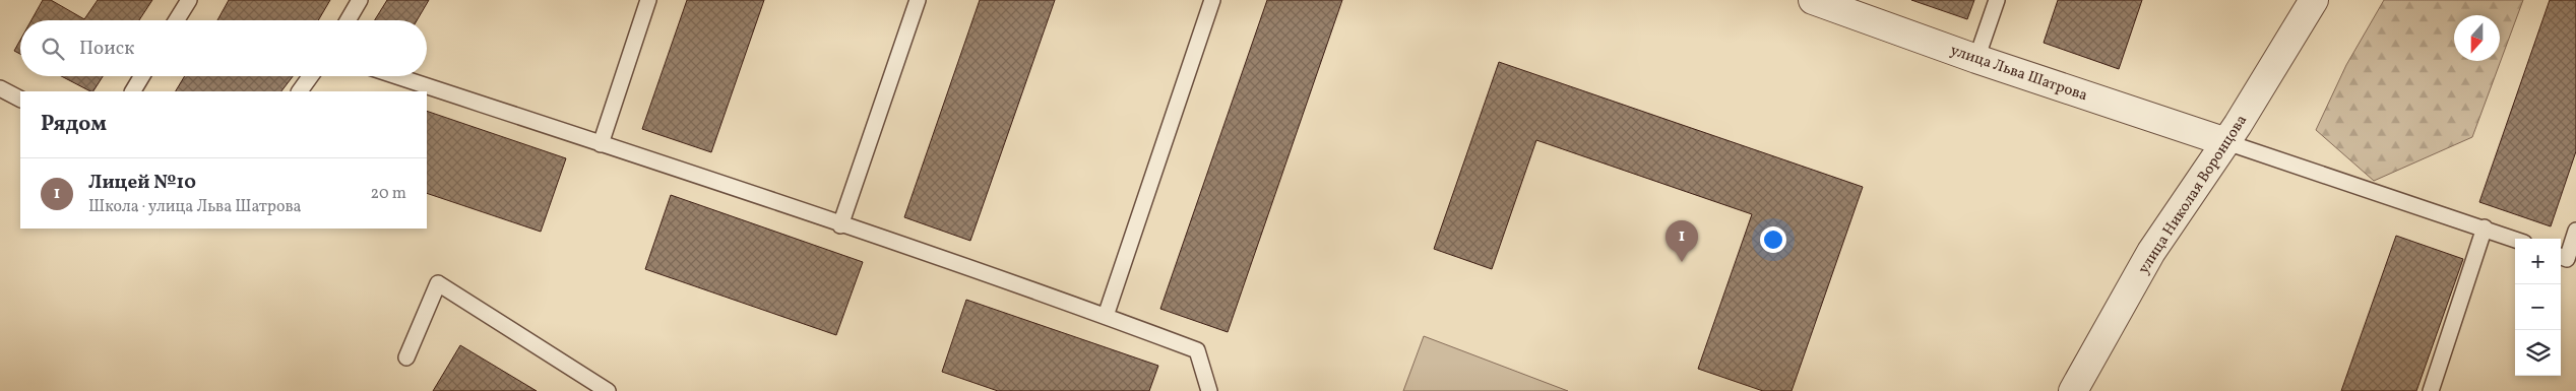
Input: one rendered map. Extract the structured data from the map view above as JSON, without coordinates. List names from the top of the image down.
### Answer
{
  "streets": {
    "street": ["улица Льва Шатрова", "улица Николая Воронцова"]
  },
  "crossings": [
    ["улица Льва Шатрова", "улица Николая Воронцова"]
  ],
  "north": "bottom",
  "page": {
    "search": "Поиск",
    "heading": "Рядом",
    "list": [
      {
        "mark": "1",
        "name": "Лицей №10",
        "note": "Школа · улица Льва Шатрова",
        "value": "20 m"
      }
    ],
    "pins": "1",
    "map_buttons": ["+", "−"]
  }
}
